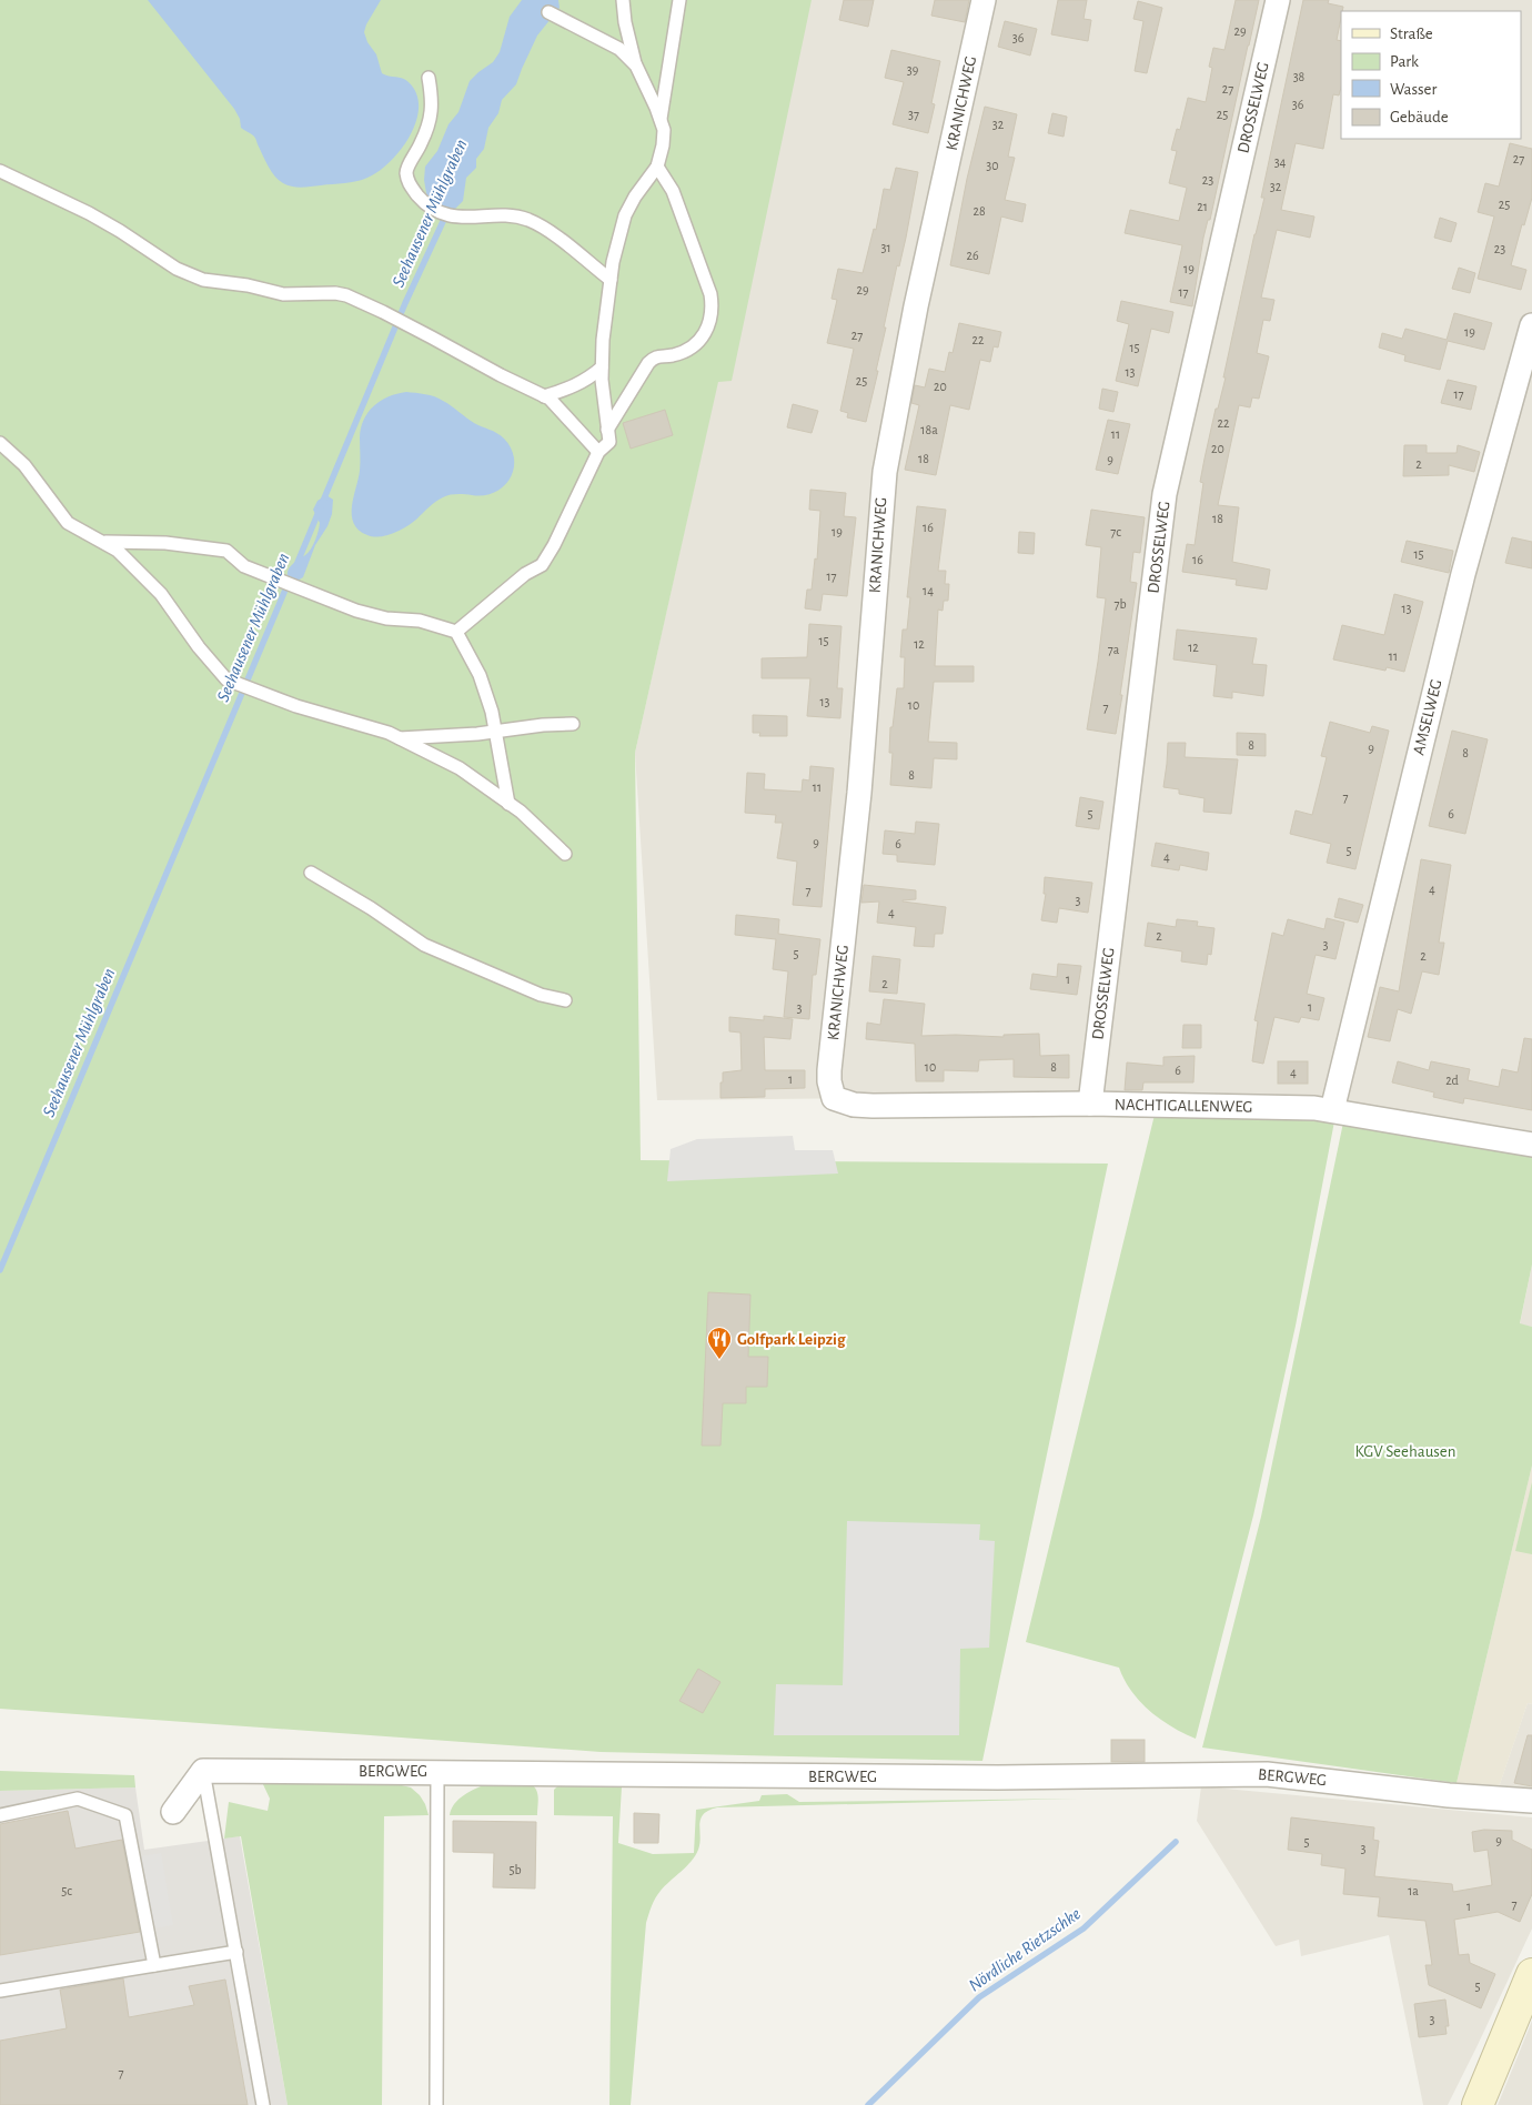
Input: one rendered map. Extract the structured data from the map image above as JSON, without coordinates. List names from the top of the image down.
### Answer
{
  "streets": {
    "street": [
      "KRANICHWEG",
      "DROSSELWEG",
      "AMSELWEG",
      "NACHTIGALLENWEG",
      "BERGWEG"
    ]
  },
  "crossings": [
    ["KRANICHWEG", "NACHTIGALLENWEG"],
    ["DROSSELWEG", "NACHTIGALLENWEG"],
    ["AMSELWEG", "NACHTIGALLENWEG"]
  ],
  "water": ["Seehausener Mühlgraben", "Nördliche Rietzschke"],
  "parks": ["KGV Seehausen"],
  "places": {
    "restaurant": ["Golfpark Leipzig"]
  },
  "house_numbers": [
    "29",
    "36",
    "39",
    "38",
    "27",
    "36",
    "37",
    "25",
    "32",
    "27",
    "34",
    "30",
    "23",
    "32",
    "25",
    "21",
    "28",
    "31",
    "23",
    "26",
    "19",
    "29",
    "17",
    "19",
    "27",
    "22",
    "15",
    "13",
    "25",
    "20",
    "17",
    "22",
    "18a",
    "11",
    "20",
    "18",
    "9",
    "2",
    "18",
    "16",
    "19",
    "7c",
    "15",
    "16",
    "17",
    "14",
    "7b",
    "13",
    "15",
    "12",
    "12",
    "7a",
    "11",
    "13",
    "10",
    "7",
    "8",
    "9",
    "8",
    "8",
    "11",
    "7",
    "5",
    "6",
    "9",
    "6",
    "5",
    "4",
    "4",
    "7",
    "3",
    "4",
    "2",
    "3",
    "5",
    "2",
    "1",
    "2",
    "1",
    "3",
    "10",
    "8",
    "6",
    "4",
    "1",
    "2d",
    "9",
    "5",
    "3",
    "5b",
    "5c",
    "1a",
    "7",
    "1",
    "5",
    "3",
    "7"
  ],
  "legend": [
    "Straße",
    "Park",
    "Wasser",
    "Gebäude"
  ]
}
